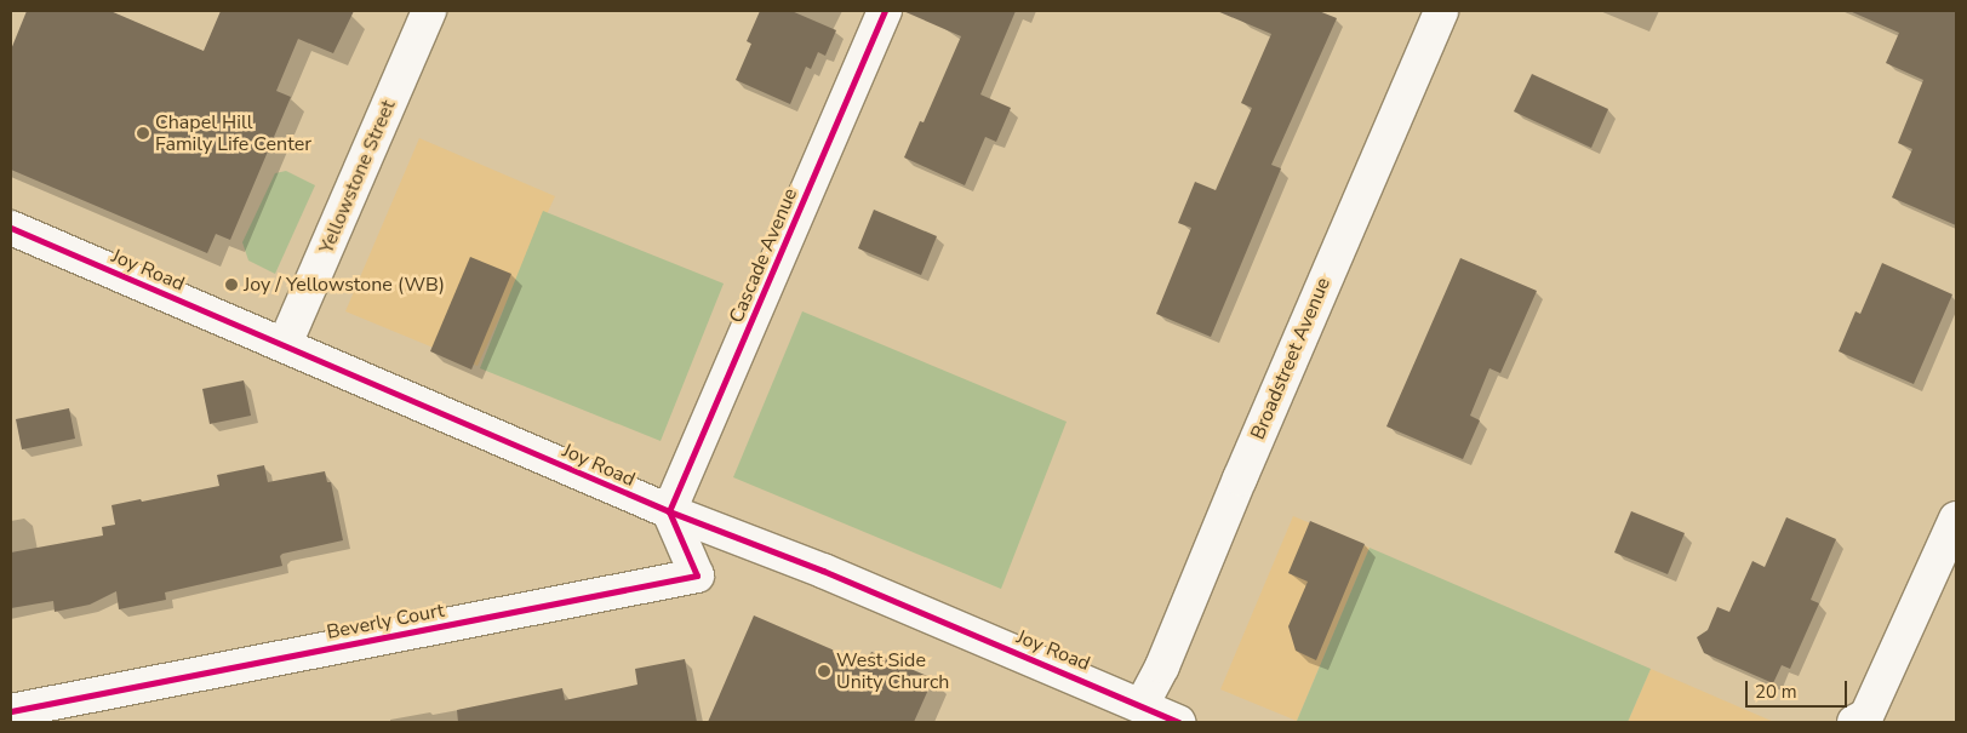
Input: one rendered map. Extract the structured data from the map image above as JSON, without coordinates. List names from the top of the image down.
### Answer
{
  "streets": {
    "street": [
      "Yellowstone Street",
      "Cascade Avenue",
      "Joy Road",
      "Broadstreet Avenue",
      "Beverly Court"
    ]
  },
  "crossings": [
    ["Yellowstone Street", "Joy Road"],
    ["Cascade Avenue", "Joy Road"],
    ["Cascade Avenue", "Beverly Court"],
    ["Joy Road", "Broadstreet Avenue"],
    ["Joy Road", "Beverly Court"]
  ],
  "places": ["Chapel Hill Family Life Center", "Joy / Yellowstone (WB)", "West Side Unity Church"],
  "scale_bar": "20 m"
}
